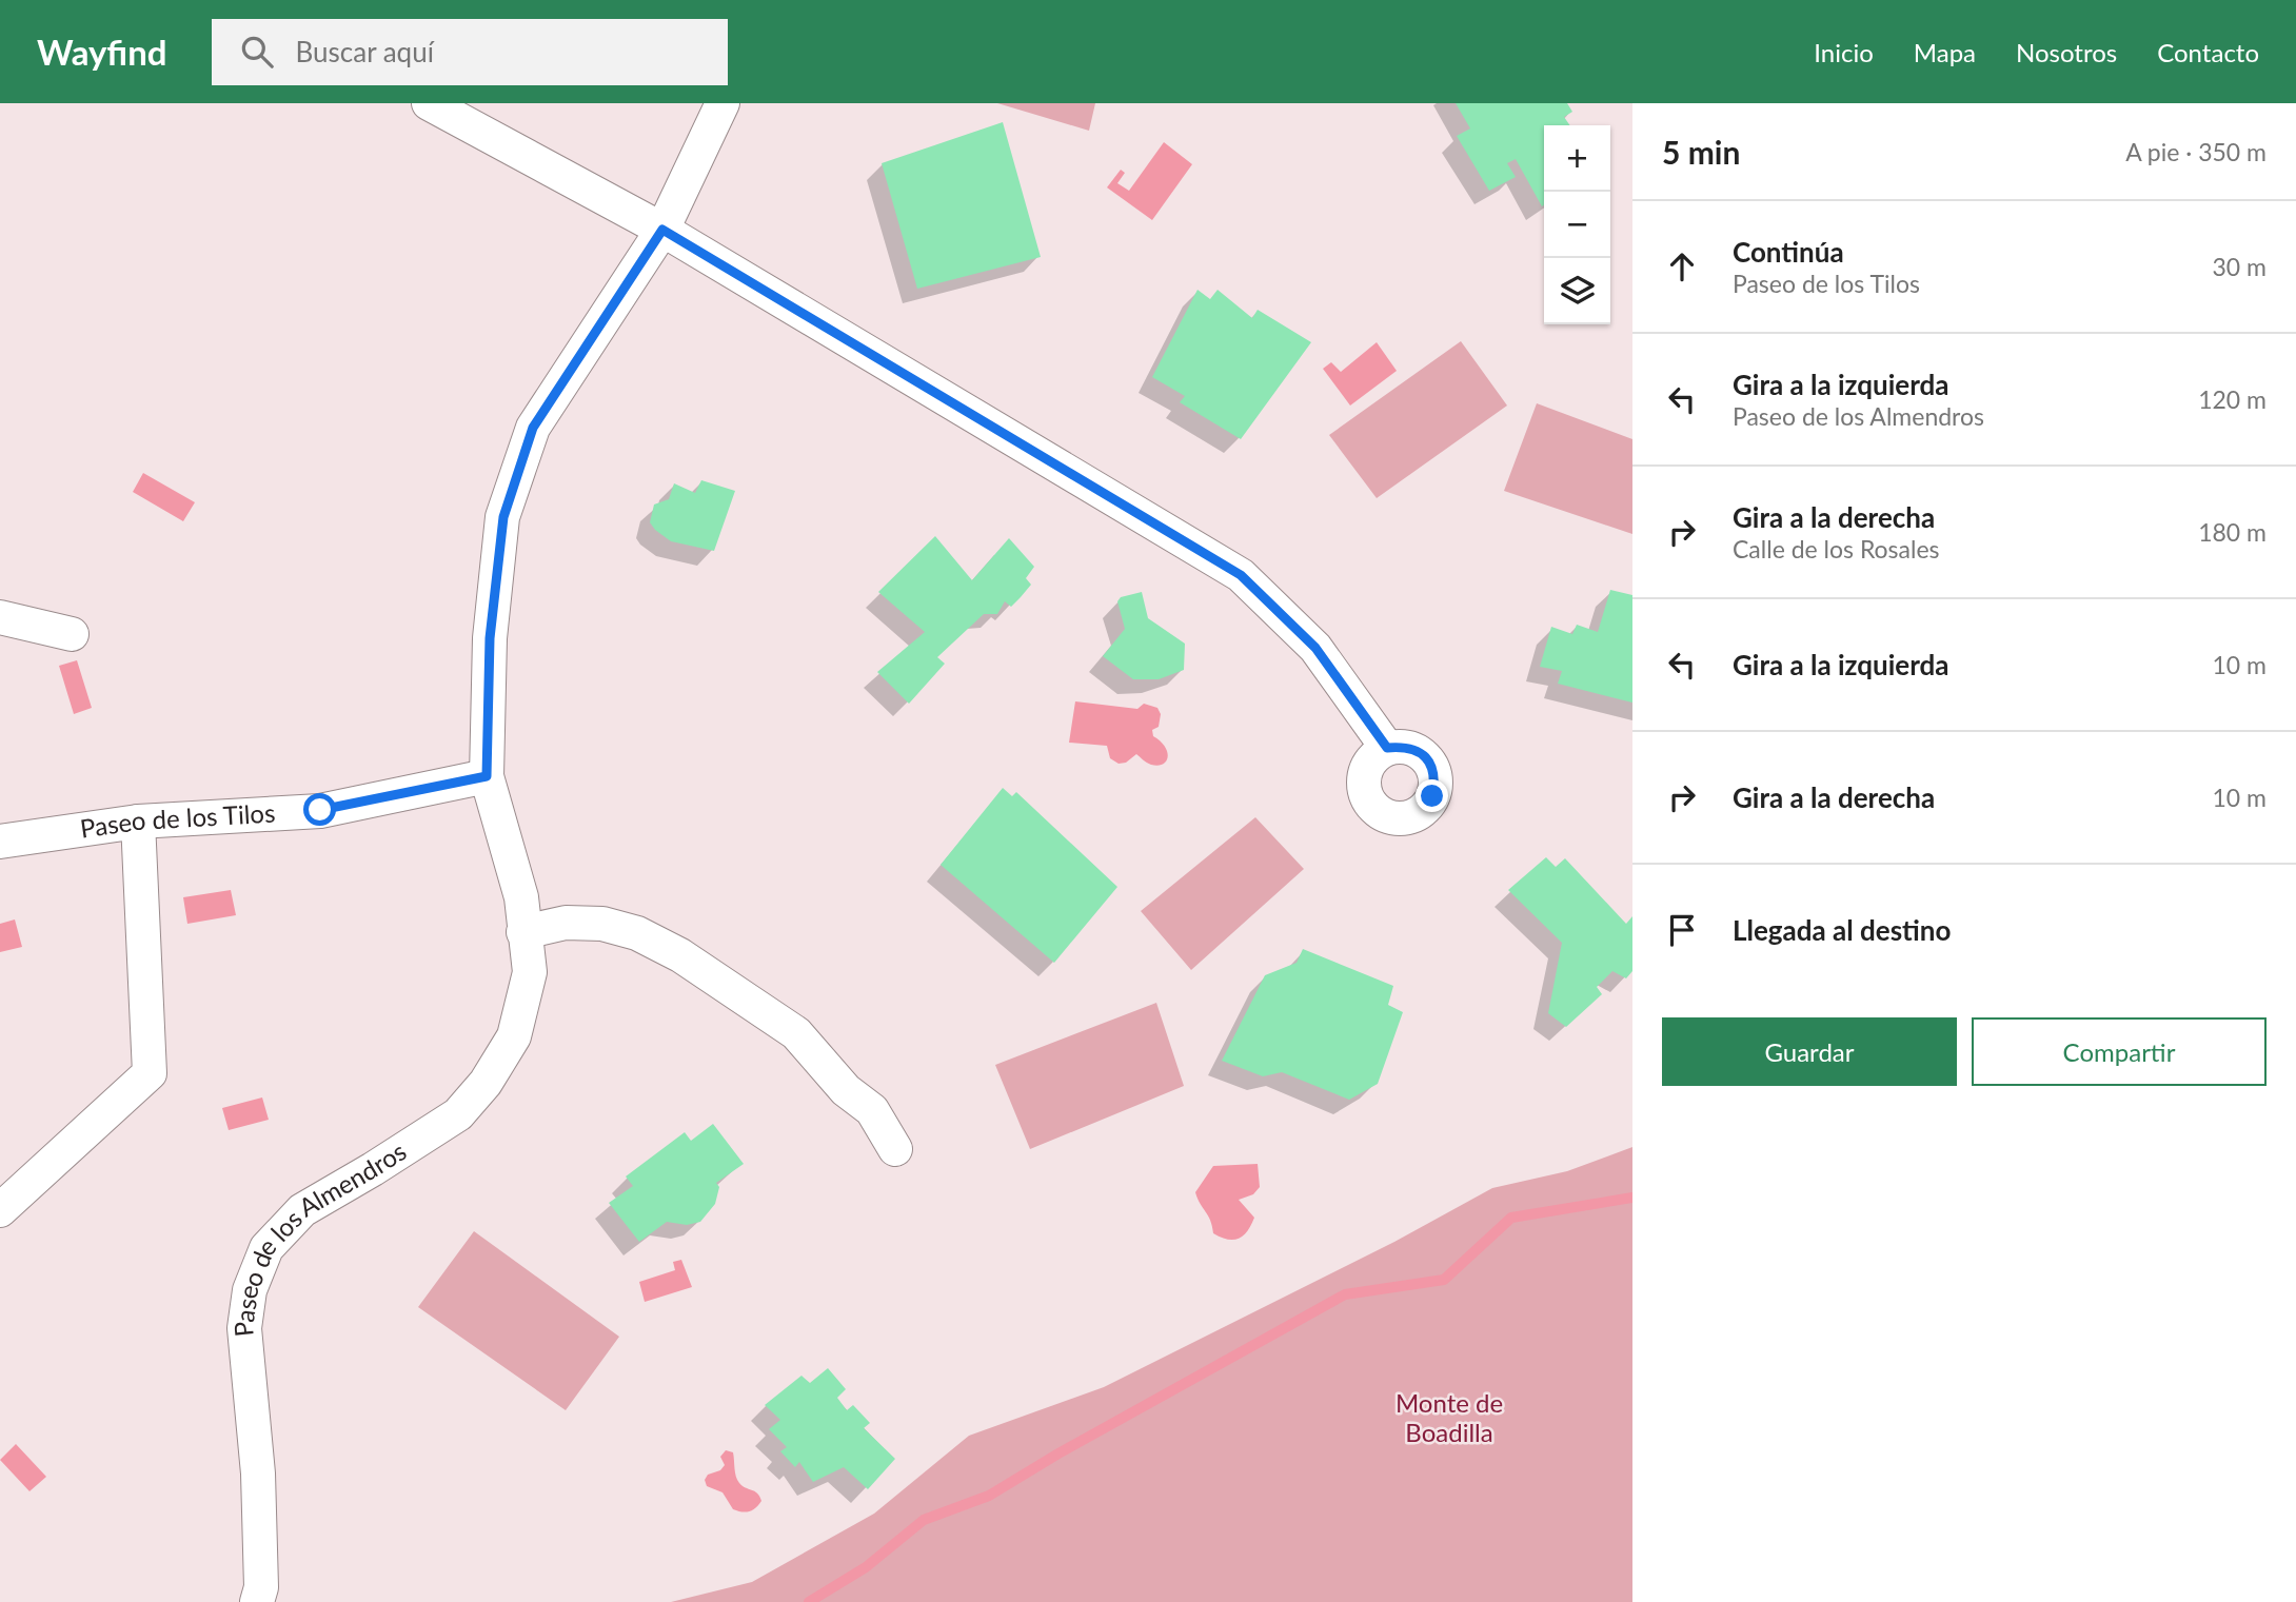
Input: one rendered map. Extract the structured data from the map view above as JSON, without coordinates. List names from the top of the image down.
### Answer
{
  "streets": {
    "street": ["Paseo de los Tilos", "Paseo de los Almendros"]
  },
  "crossings": [
    ["Paseo de los Tilos", "Paseo de los Almendros"]
  ],
  "parks": ["Monte de Boadilla"],
  "page": {
    "header": "Wayfind",
    "search": "Buscar aquí",
    "nav": [
      "Inicio",
      "Mapa",
      "Nosotros",
      "Contacto"
    ],
    "heading": ["5 min", "A pie · 350 m"],
    "map_buttons": ["+", "−"],
    "list": [
      ["Continúa", "Paseo de los Tilos", "30 m"],
      ["Gira a la izquierda", "Paseo de los Almendros", "120 m"],
      ["Gira a la derecha", "Calle de los Rosales", "180 m"],
      ["Gira a la izquierda", "10 m"],
      ["Gira a la derecha", "10 m"],
      "Llegada al destino"
    ],
    "buttons": ["Guardar", "Compartir"]
  }
}
